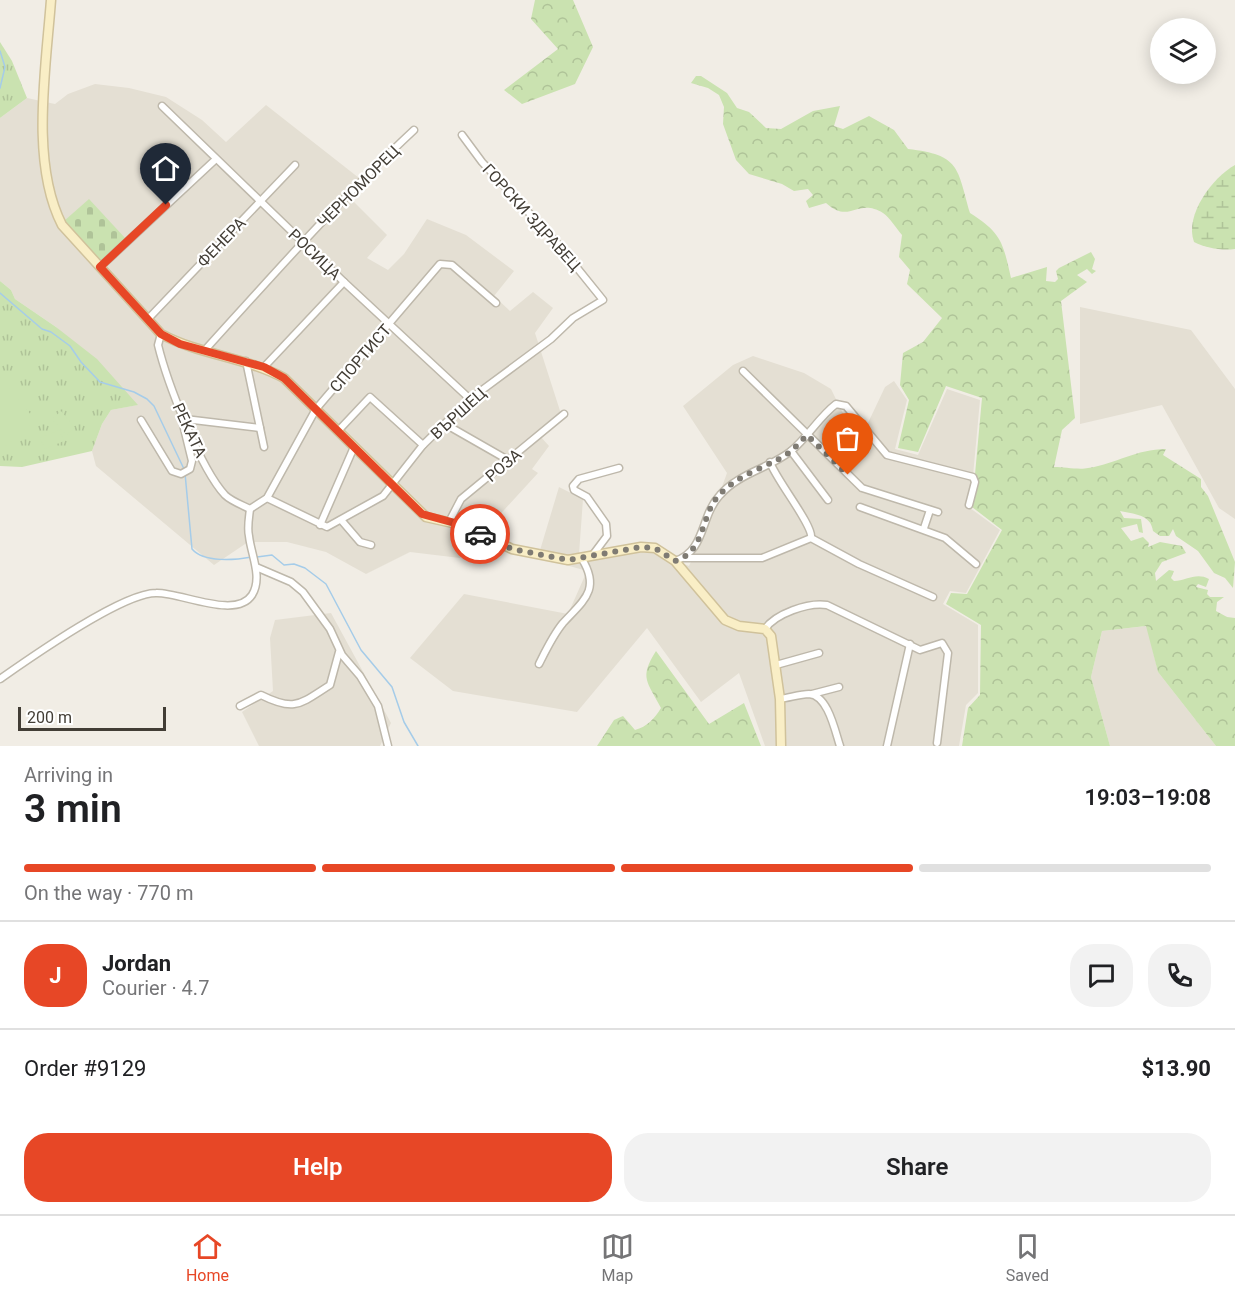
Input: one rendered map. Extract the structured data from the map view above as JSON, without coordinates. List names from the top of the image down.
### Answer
{
  "streets": {
    "street": [
      "ЧЕРНОМОРЕЦ",
      "ГОРСКИ ЗДРАВЕЦ",
      "ФЕНЕРА",
      "РОСИЦА",
      "СПОРТИСТ",
      "ВЪРШЕЦ",
      "РЕКАТА",
      "РОЗА"
    ]
  },
  "crossings": [
    ["ЧЕРНОМОРЕЦ", "РОСИЦА"],
    ["ГОРСКИ ЗДРАВЕЦ", "ВЪРШЕЦ"],
    ["ФЕНЕРА", "РОСИЦА"],
    ["РОСИЦА", "СПОРТИСТ"],
    ["РОСИЦА", "ВЪРШЕЦ"],
    ["СПОРТИСТ", "РЕКАТА"]
  ],
  "scale_bar": "200 m",
  "page": {
    "scale": "200 m",
    "heading": ["3 min", "Arriving in", "19:03–19:08"],
    "panel": [
      "Jordan",
      "Courier · 4.7",
      "Order #9129",
      "$13.90"
    ],
    "bar": "On the way · 770 m",
    "round": "J",
    "buttons": ["Help", "Share"],
    "tabs": ["Home", "Map", "Saved"]
  }
}
